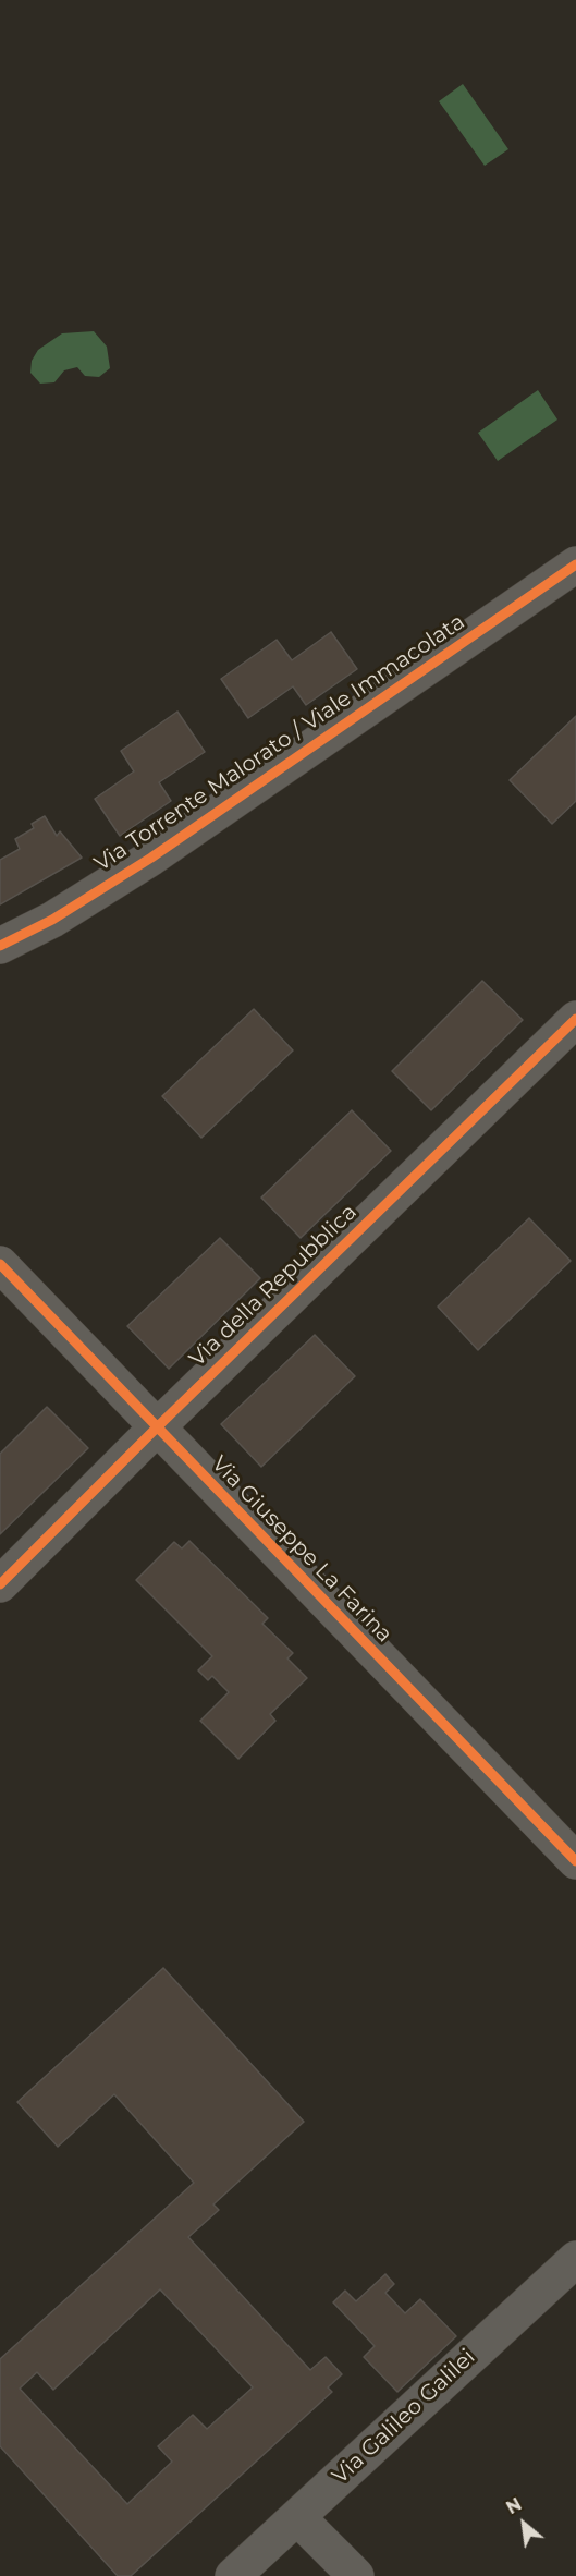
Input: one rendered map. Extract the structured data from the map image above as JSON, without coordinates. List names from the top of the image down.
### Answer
{
  "streets": {
    "street": [
      "Via Torrente Malorato / Viale Immacolata",
      "Via della Repubblica",
      "Via Giuseppe La Farina",
      "Via Galileo Galilei"
    ]
  },
  "crossings": [
    ["Via della Repubblica", "Via Giuseppe La Farina"]
  ],
  "north": "top left"
}
